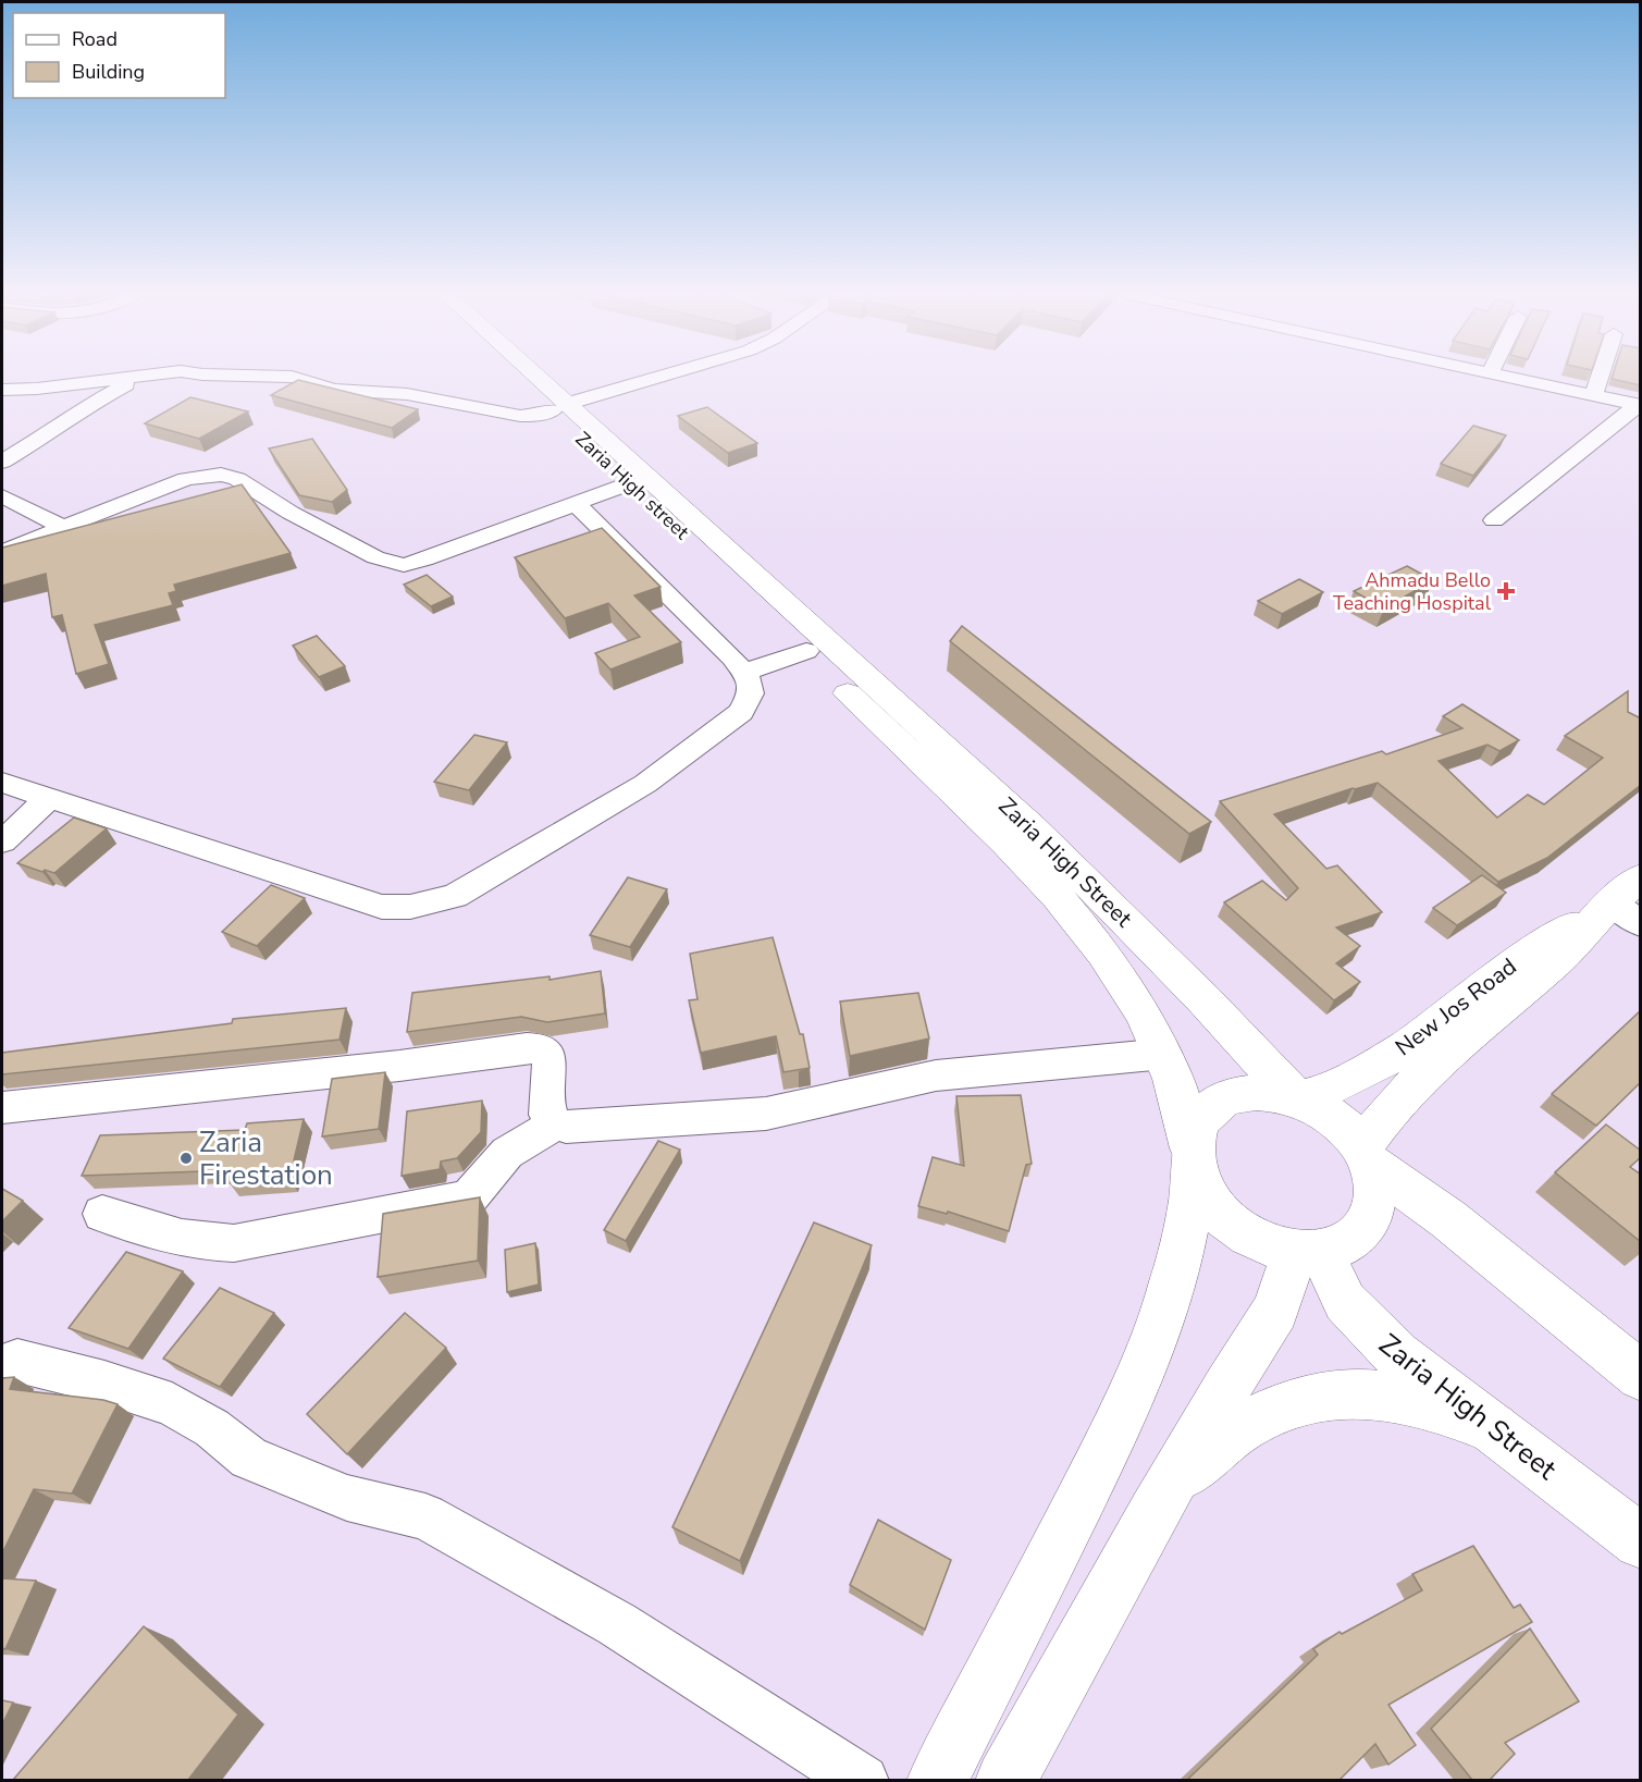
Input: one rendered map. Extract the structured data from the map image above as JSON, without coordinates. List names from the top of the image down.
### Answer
{
  "streets": {
    "main road": ["Zaria High street", "Zaria High Street", "New Jos Road"]
  },
  "crossings": [
    ["Zaria High street", "Zaria High Street"],
    ["Zaria High Street", "New Jos Road"]
  ],
  "places": {
    "health": ["Ahmadu Bello Teaching Hospital"],
    "other": ["Zaria Firestation"]
  },
  "legend": ["Road", "Building"]
}
